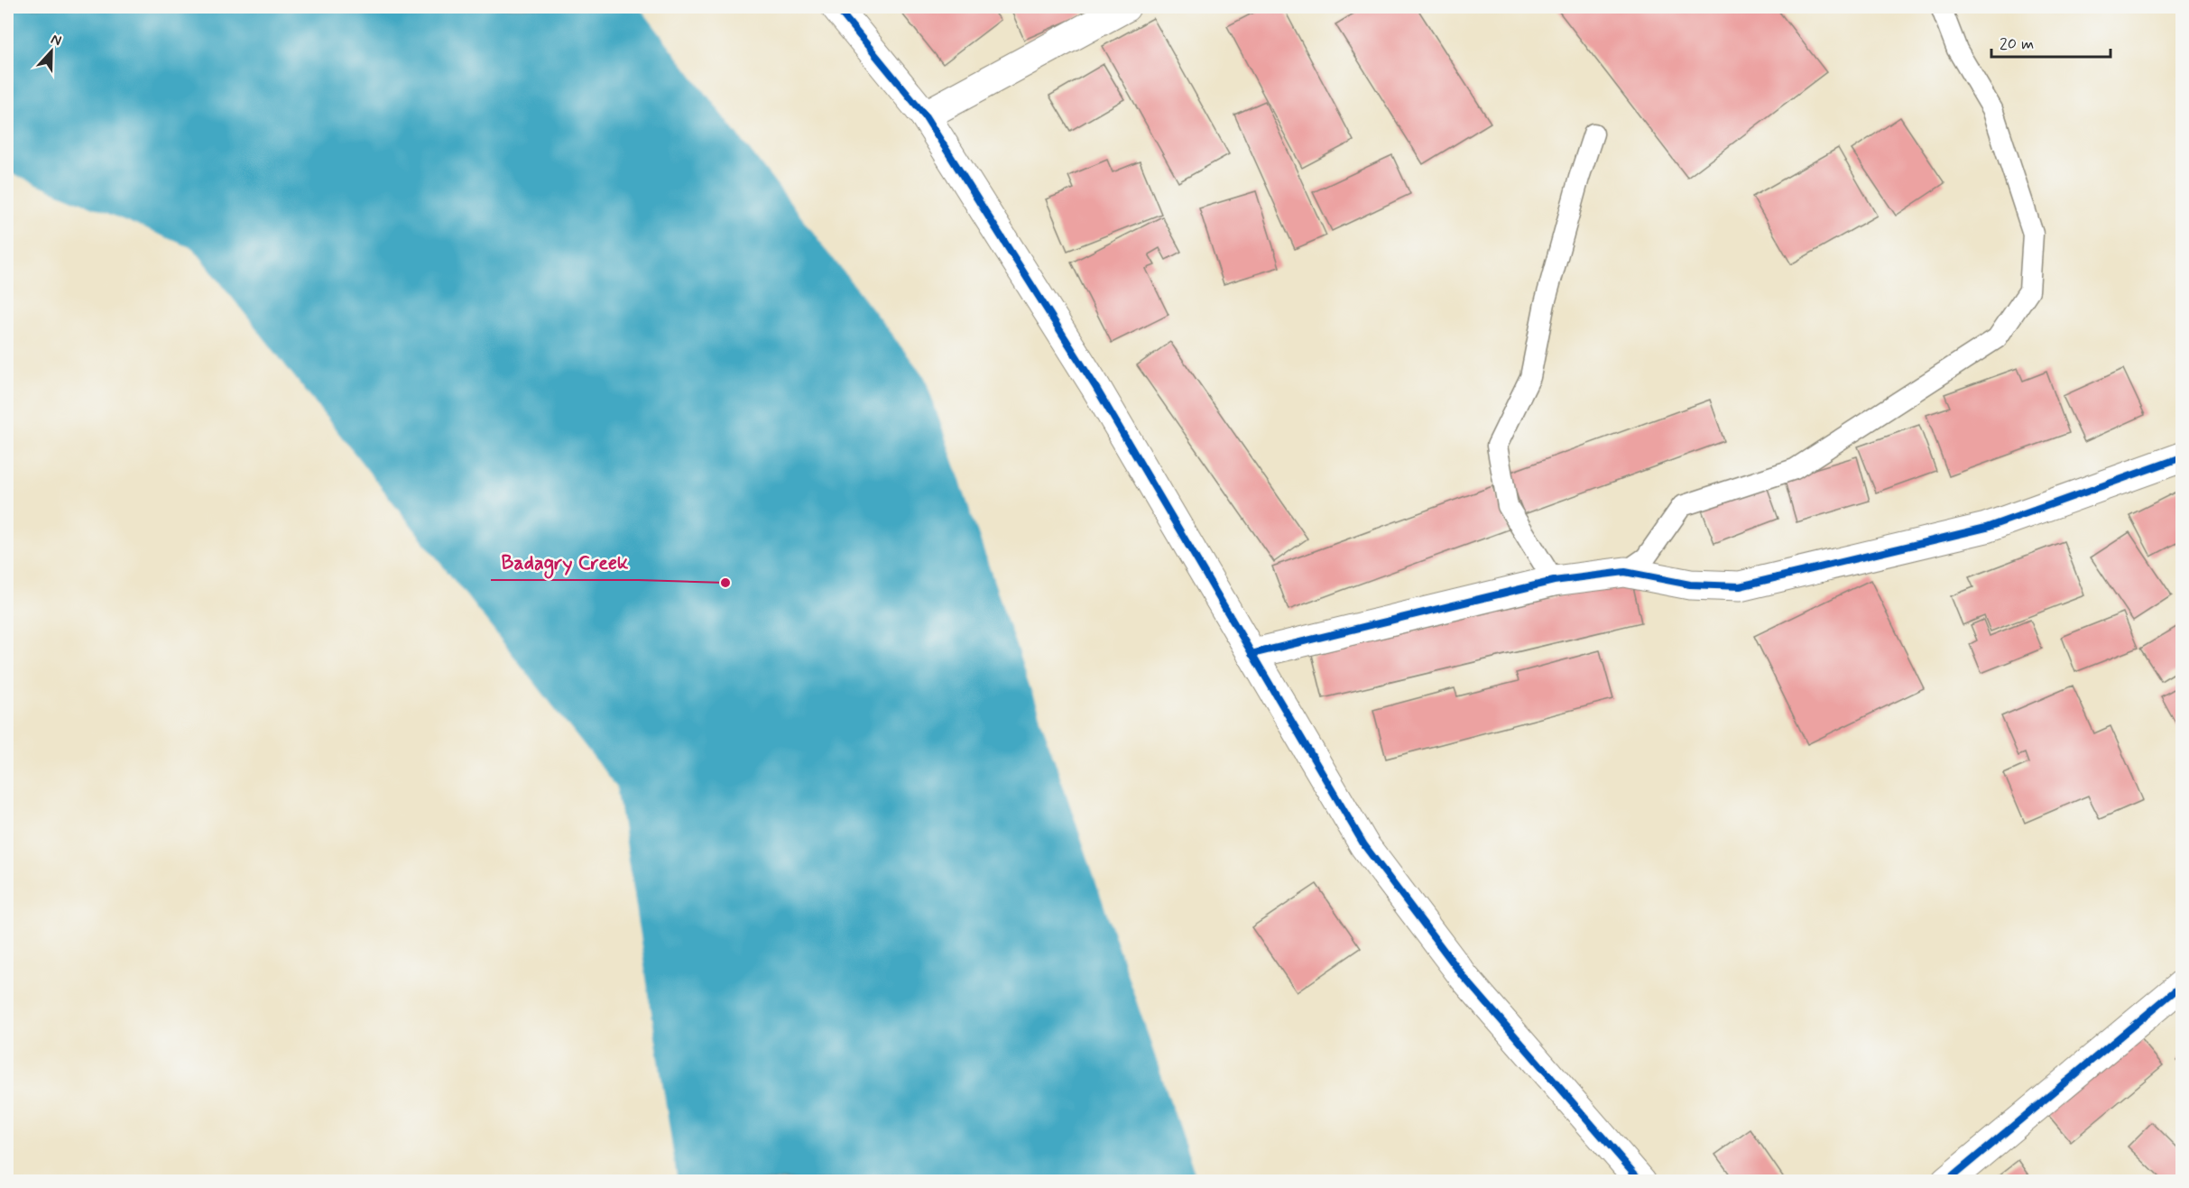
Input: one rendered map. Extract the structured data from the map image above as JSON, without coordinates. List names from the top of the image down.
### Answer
{
  "places": ["Badagry Creek"],
  "scale_bar": "20 m",
  "north": "top"
}
